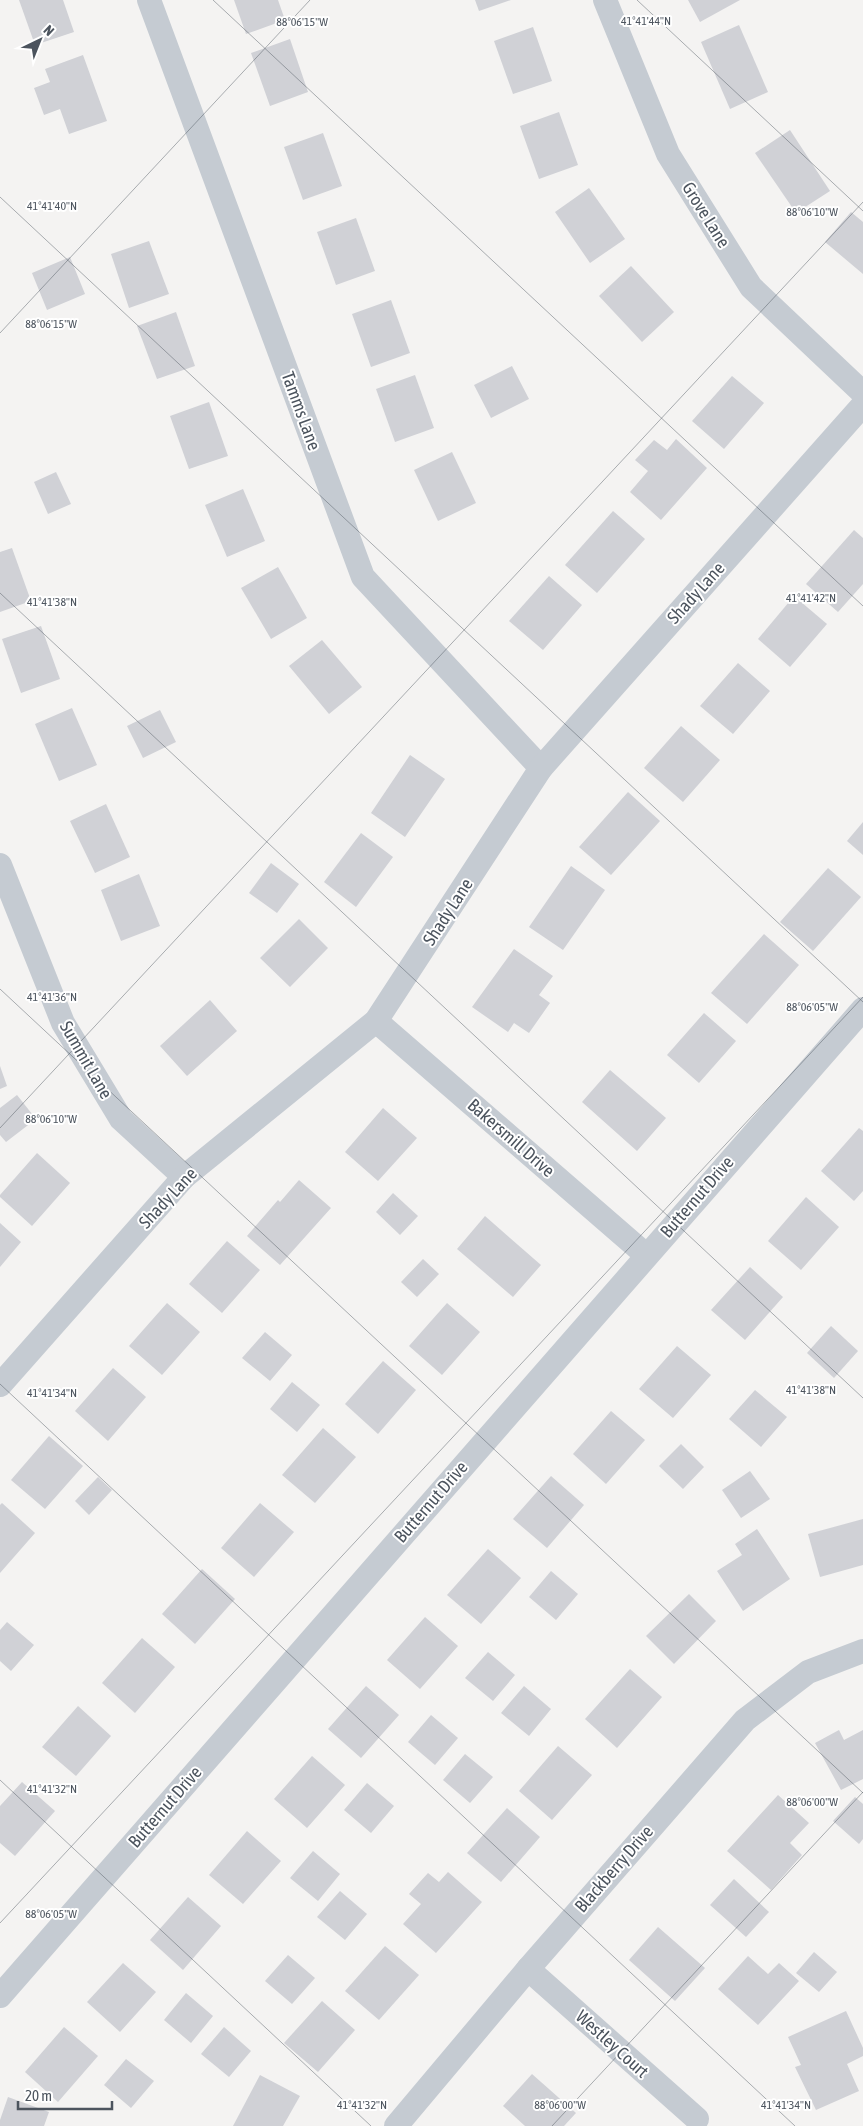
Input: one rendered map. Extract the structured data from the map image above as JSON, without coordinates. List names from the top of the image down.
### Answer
{
  "streets": {
    "street": [
      "Grove Lane",
      "Tamms Lane",
      "Shady Lane",
      "Summit Lane",
      "Bakersmill Drive",
      "Butternut Drive",
      "Blackberry Drive",
      "Westley Court"
    ]
  },
  "crossings": [
    ["Tamms Lane", "Shady Lane"],
    ["Shady Lane", "Summit Lane"],
    ["Shady Lane", "Bakersmill Drive"],
    ["Bakersmill Drive", "Butternut Drive"],
    ["Blackberry Drive", "Westley Court"]
  ],
  "scale_bar": "20 m",
  "north": "top right",
  "coordinates": [
    "41°41'44\"N",
    "88°06'15\"W",
    "41°41'40\"N",
    "88°06'10\"W",
    "41°41'42\"N",
    "41°41'38\"N",
    "41°41'36\"N",
    "88°06'05\"W",
    "41°41'34\"N",
    "41°41'32\"N",
    "88°06'00\"W"
  ]
}
